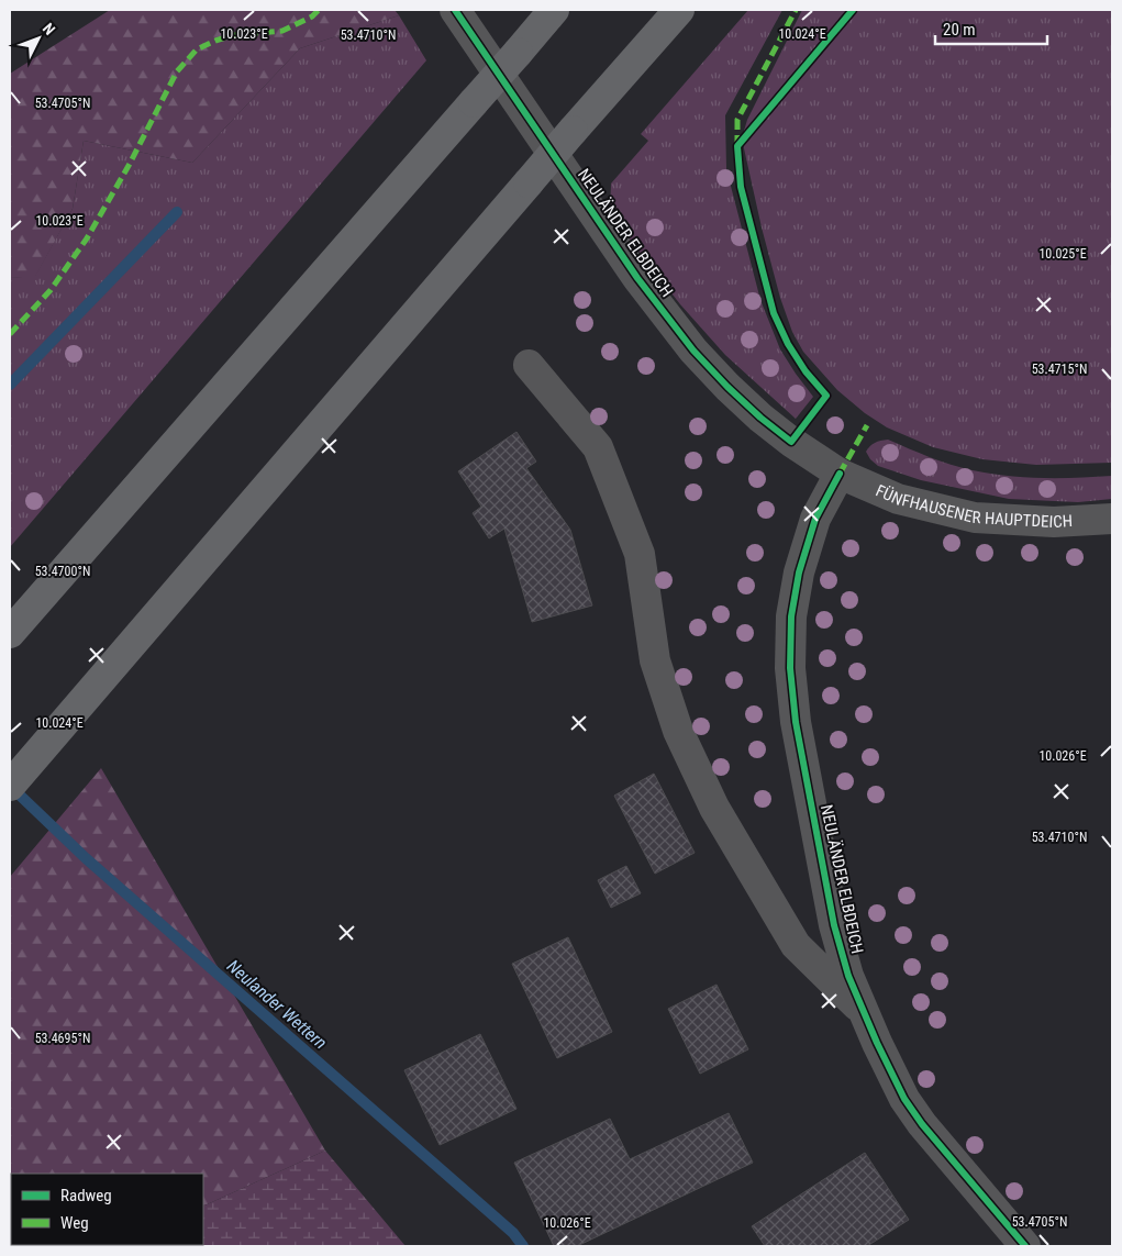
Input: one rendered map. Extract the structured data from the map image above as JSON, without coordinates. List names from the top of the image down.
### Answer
{
  "streets": {
    "street": ["NEULÄNDER ELBDEICH", "FÜNFHAUSENER HAUPTDEICH"]
  },
  "crossings": [
    ["NEULÄNDER ELBDEICH", "FÜNFHAUSENER HAUPTDEICH"]
  ],
  "water": ["Neulander Wettern"],
  "legend": ["Radweg", "Weg"],
  "scale_bar": "20 m",
  "north": "top right",
  "coordinates": [
    "10.024°E",
    "10.023°E",
    "53.4710°N",
    "53.4705°N",
    "10.025°E",
    "53.4715°N",
    "53.4700°N",
    "10.026°E",
    "53.4695°N"
  ]
}
